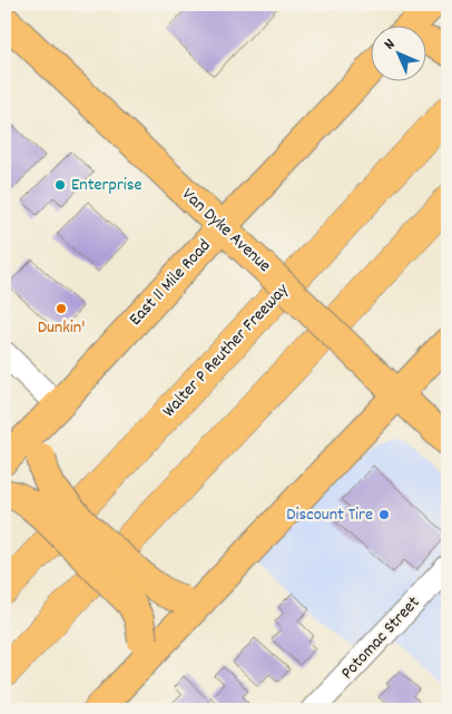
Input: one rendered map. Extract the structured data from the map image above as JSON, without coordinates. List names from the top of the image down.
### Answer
{
  "streets": {
    "highway": ["Walter P Reuther Freeway"],
    "main road": ["Van Dyke Avenue", "East 11 Mile Road"],
    "street": ["Potomac Street"]
  },
  "crossings": [
    ["Van Dyke Avenue", "East 11 Mile Road"]
  ],
  "places": ["Enterprise", "Dunkin'", "Discount Tire"],
  "north": "top left"
}
